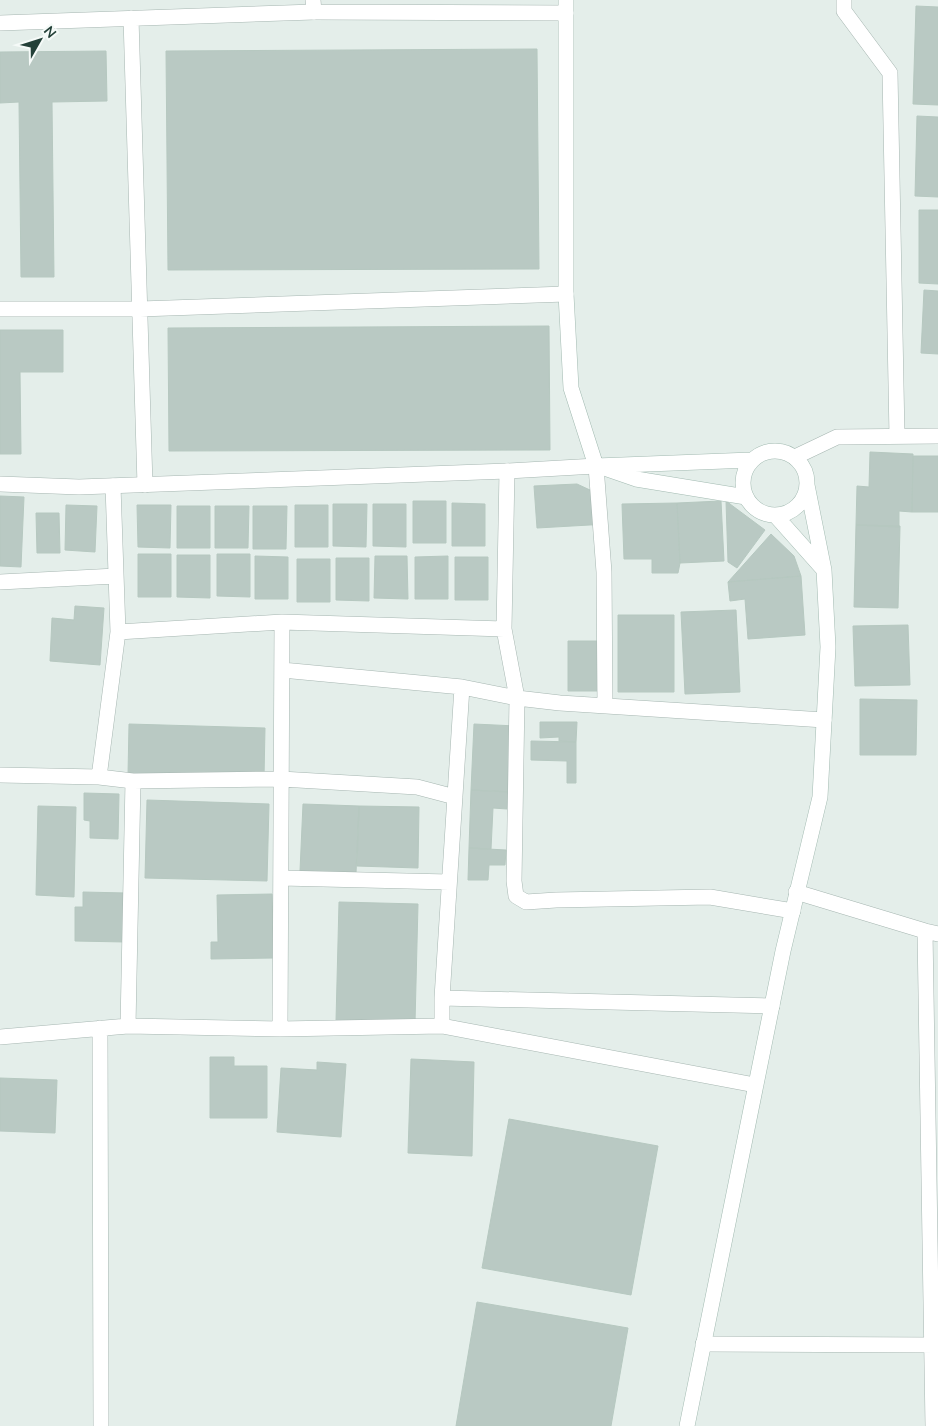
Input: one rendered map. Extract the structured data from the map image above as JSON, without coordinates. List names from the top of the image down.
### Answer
{
  "north": "top right"
}
